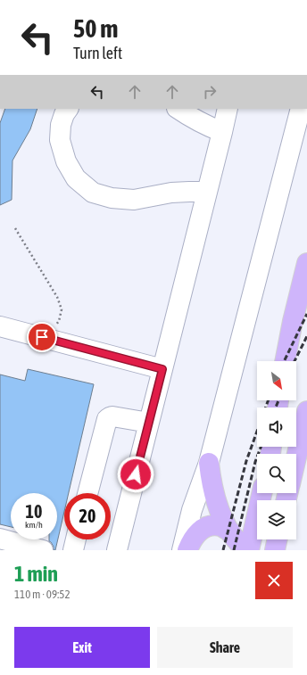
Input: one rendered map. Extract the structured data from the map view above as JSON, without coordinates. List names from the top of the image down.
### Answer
{
  "north": "bottom right",
  "page": {
    "turn": ["50 m", "Turn left"],
    "speed": "10 km/h",
    "limit": "20",
    "heading": ["1 min", "110 m · 09:52"],
    "buttons": ["Exit", "Share"]
  }
}
